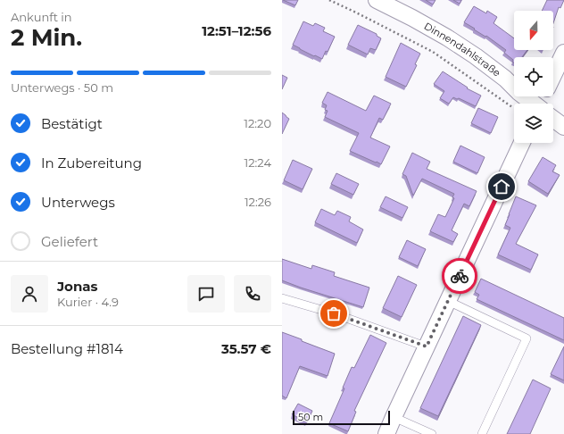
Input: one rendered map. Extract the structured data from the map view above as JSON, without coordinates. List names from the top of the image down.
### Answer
{
  "streets": {
    "street": ["Dinnendahlstraße"]
  },
  "scale_bar": "50 m",
  "north": "bottom",
  "page": {
    "heading": ["2 Min.", "Ankunft in", "12:51–12:56"],
    "panel": [
      "Jonas",
      "Kurier · 4.9",
      "Bestellung #1814",
      "35.57 €"
    ],
    "bar": "Unterwegs · 50 m",
    "list": [
      ["Bestätigt", "12:20"],
      ["In Zubereitung", "12:24"],
      ["Unterwegs", "12:26"],
      "Geliefert"
    ],
    "scale": "50 m"
  }
}
